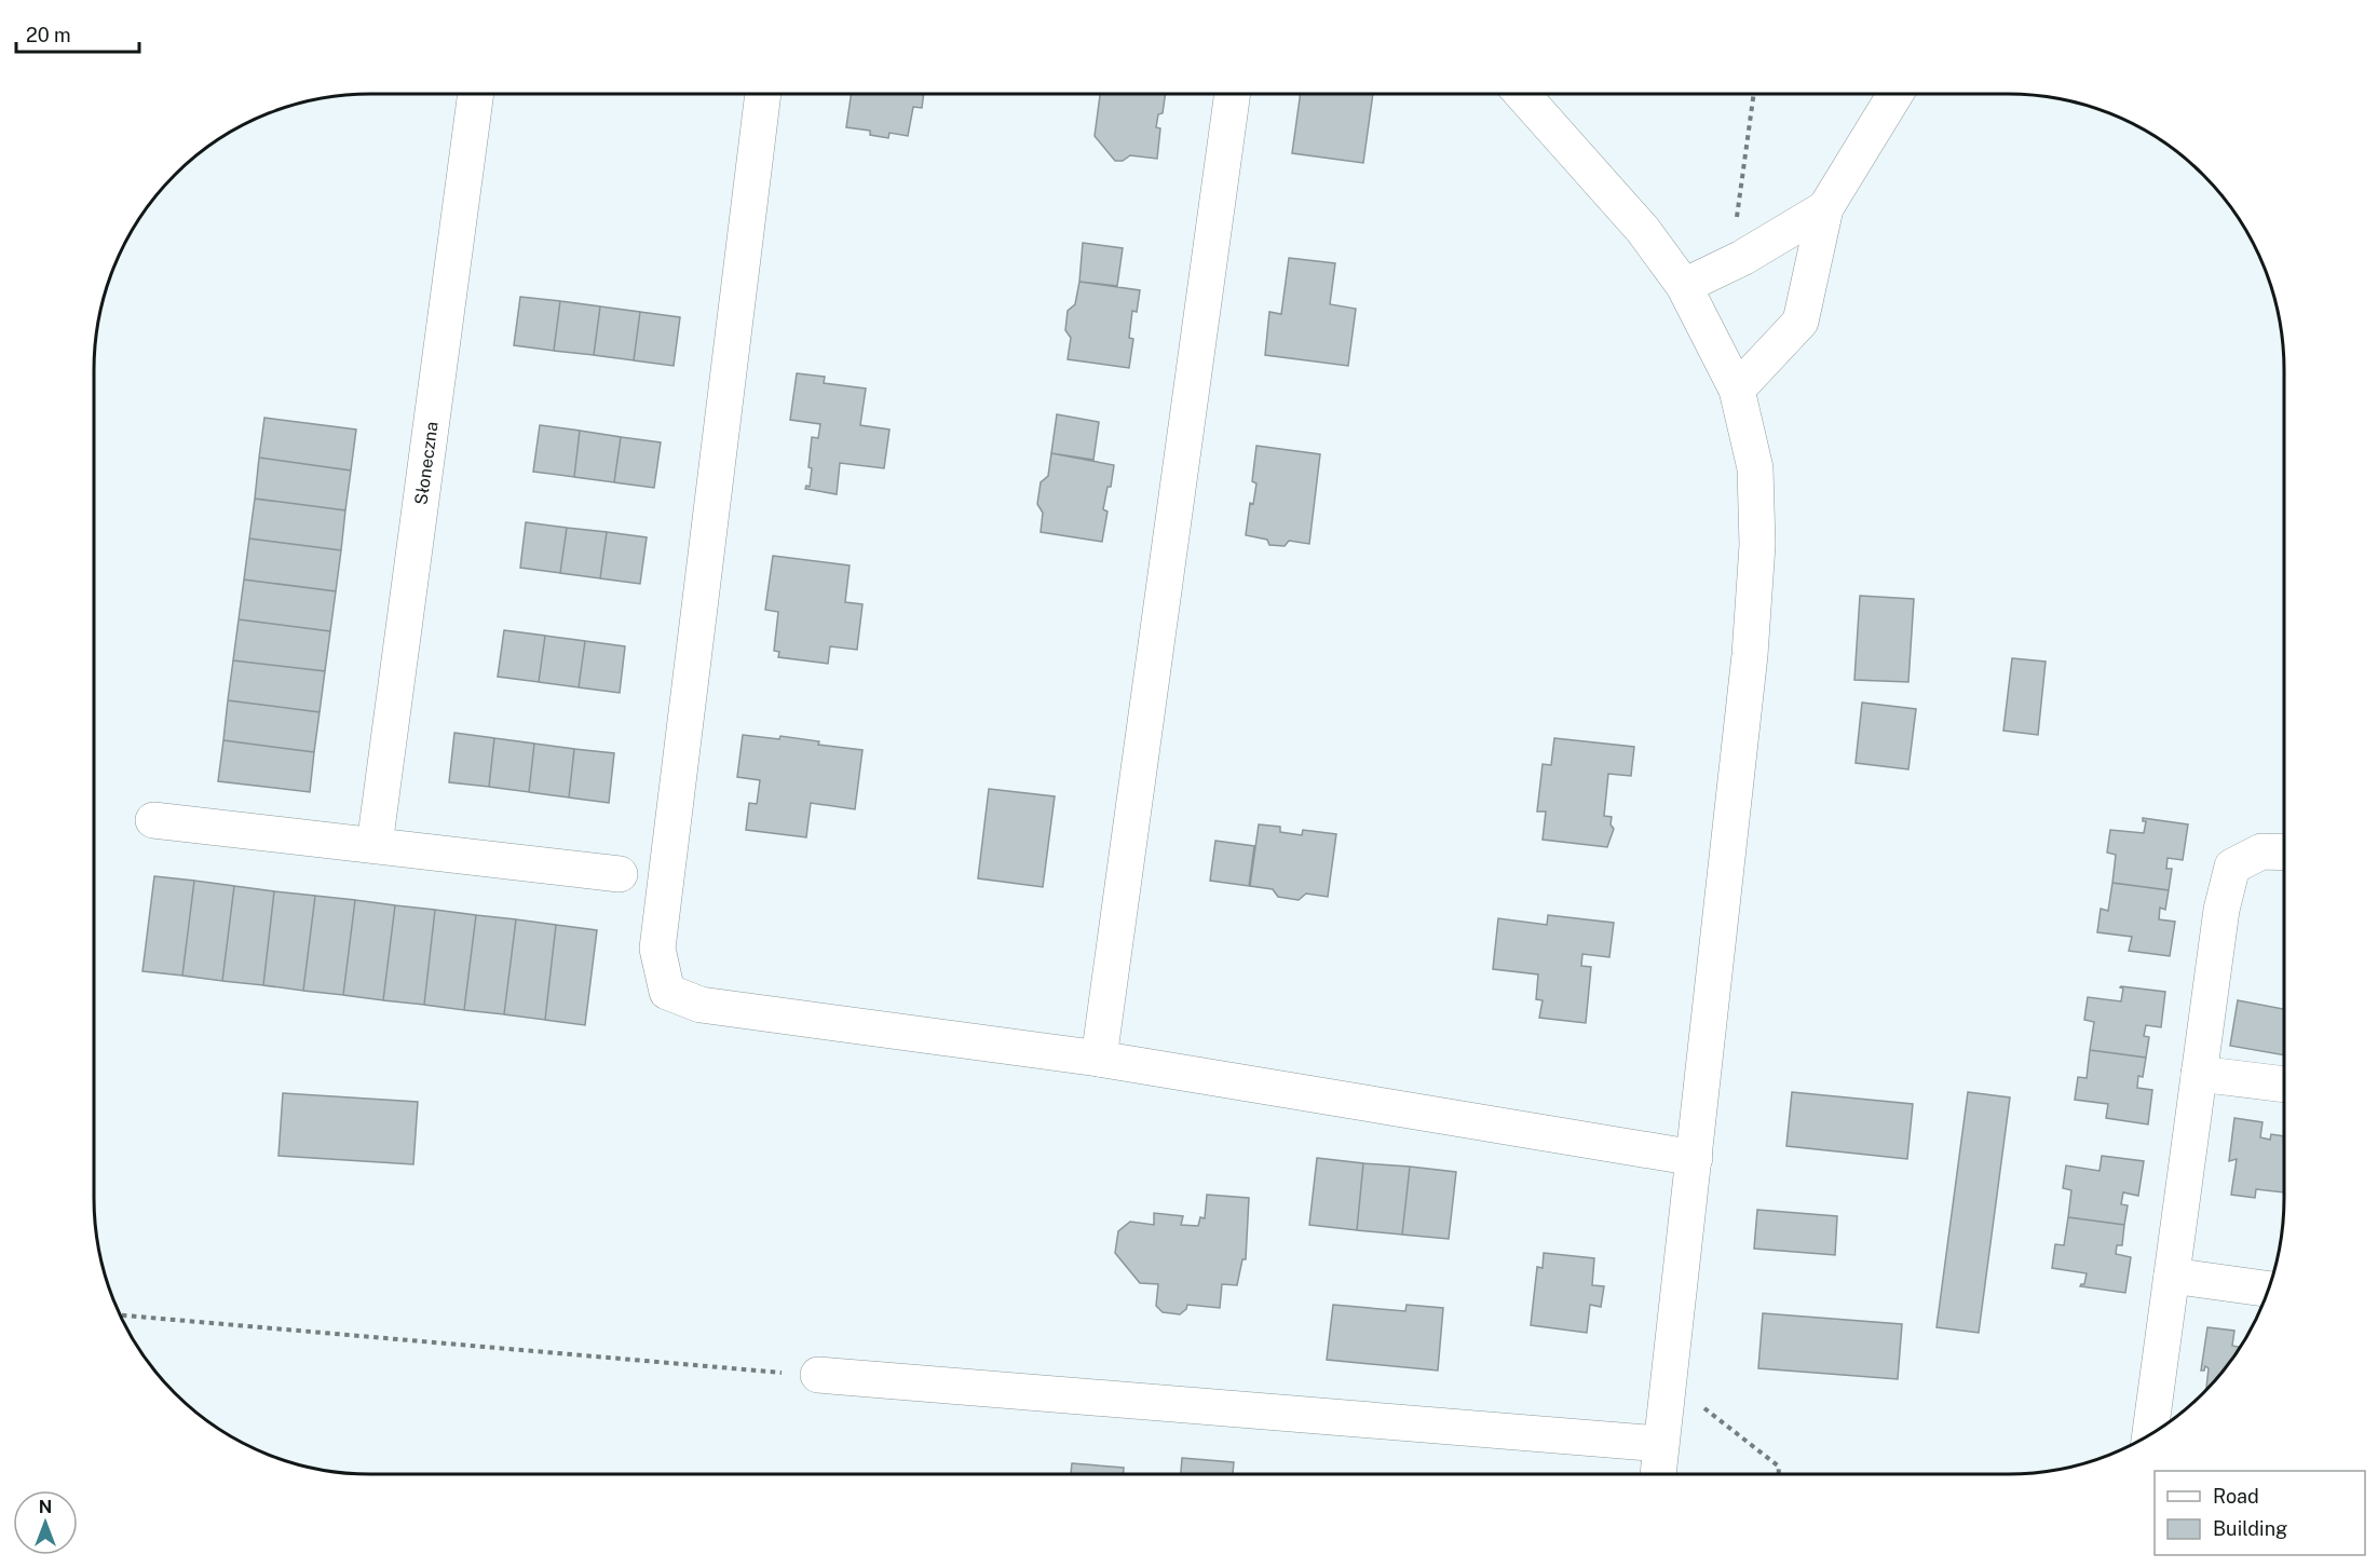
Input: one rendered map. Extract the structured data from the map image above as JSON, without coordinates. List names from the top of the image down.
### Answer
{
  "streets": {
    "street": ["Słoneczna"]
  },
  "legend": ["Road", "Building"],
  "scale_bar": "20 m",
  "north": "top"
}
